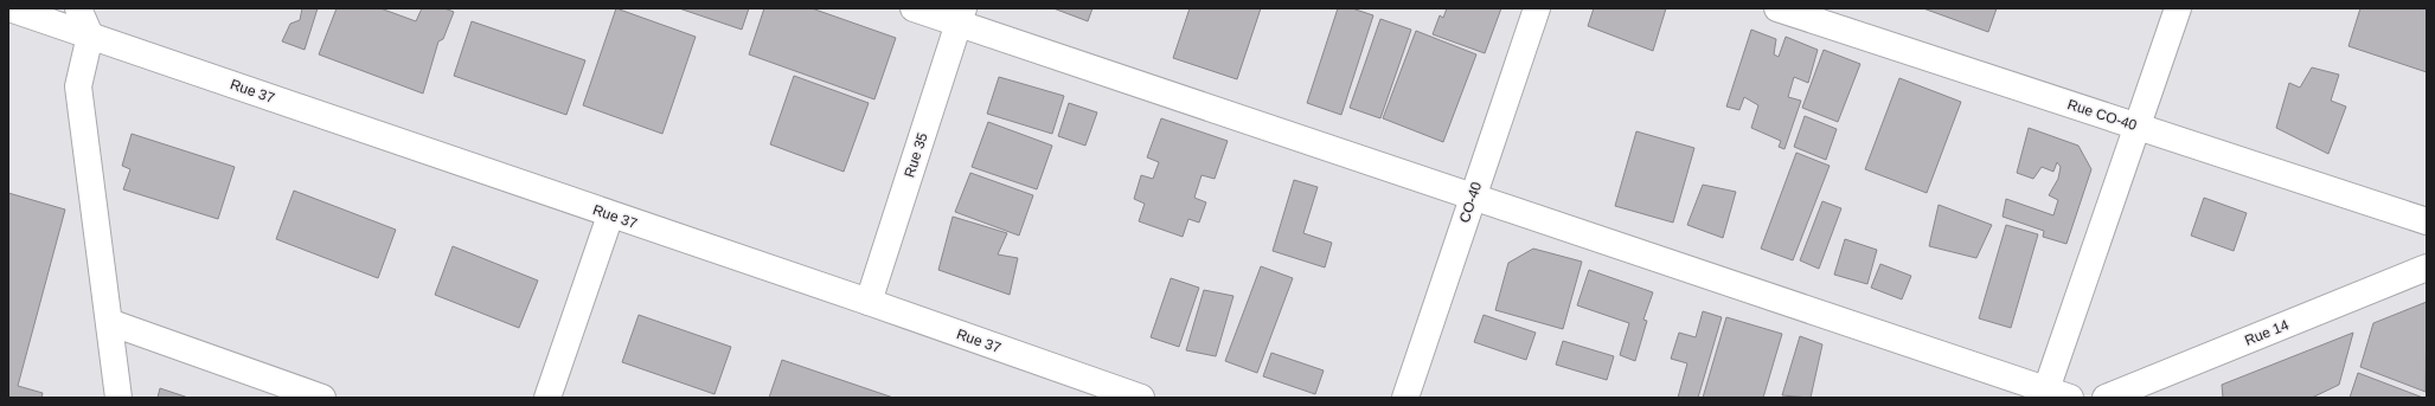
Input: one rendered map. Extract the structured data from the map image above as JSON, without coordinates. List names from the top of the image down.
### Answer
{
  "streets": {
    "street": [
      "Rue 37",
      "Rue CO-40",
      "Rue 35",
      "CO-40",
      "Rue 14"
    ]
  },
  "crossings": [
    ["Rue 37", "Rue 35"]
  ]
}
